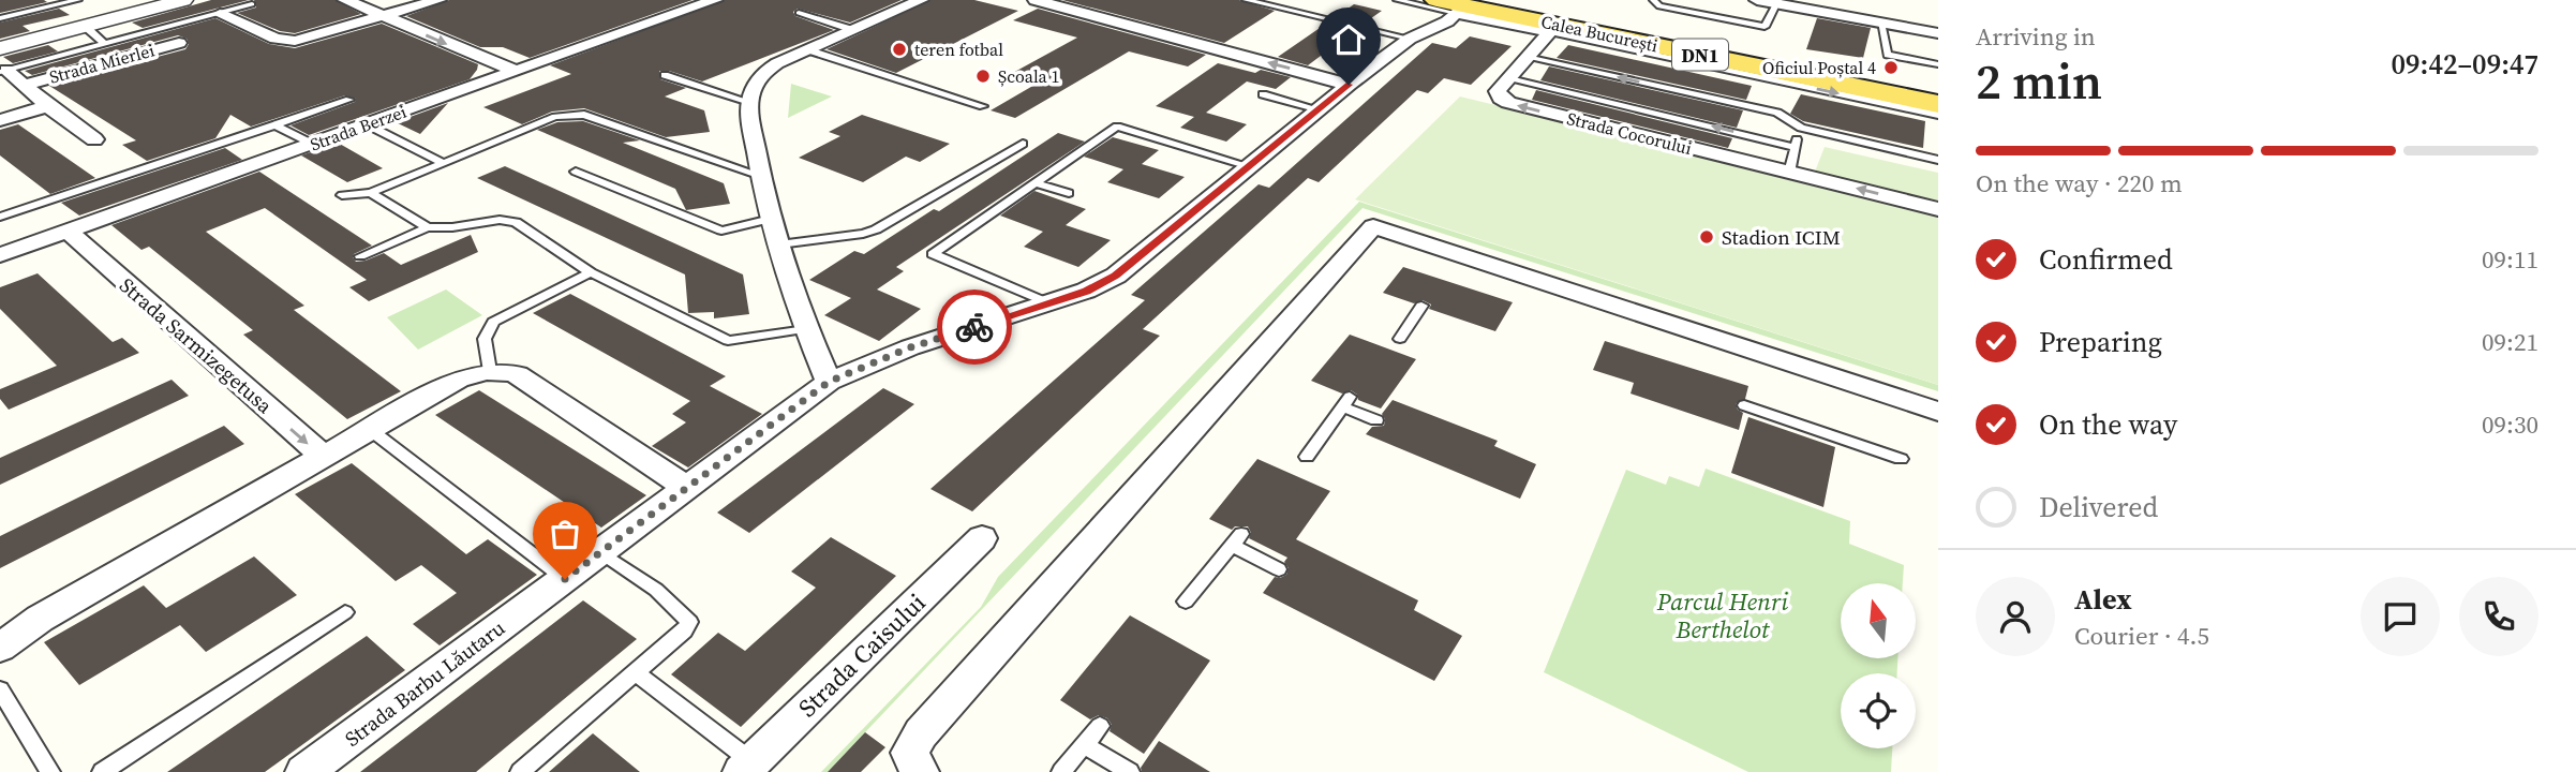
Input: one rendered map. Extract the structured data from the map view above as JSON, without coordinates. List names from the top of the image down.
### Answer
{
  "streets": {
    "main road": ["Calea București", "DN1"],
    "street": [
      "Strada Mierlei",
      "Strada Berzei",
      "Strada Cocorului",
      "Strada Sarmizegetusa",
      "Strada Caisului",
      "Strada Barbu Lăutaru"
    ]
  },
  "crossings": [
    ["Calea București", "Strada Barbu Lăutaru"],
    ["Strada Berzei", "Strada Sarmizegetusa"]
  ],
  "one_way": ["Strada Sarmizegetusa"],
  "parks": ["Parcul Henri Berthelot"],
  "places": [
    "teren fotbal",
    "Oficiul Poștal 4",
    "Școala 1",
    "Stadion ICIM"
  ],
  "north": "top",
  "page": {
    "heading": ["2 min", "Arriving in", "09:42–09:47"],
    "panel": ["Alex", "Courier · 4.5"],
    "bar": "On the way · 220 m",
    "list": [
      ["Confirmed", "09:11"],
      ["Preparing", "09:21"],
      ["On the way", "09:30"],
      "Delivered"
    ]
  }
}
